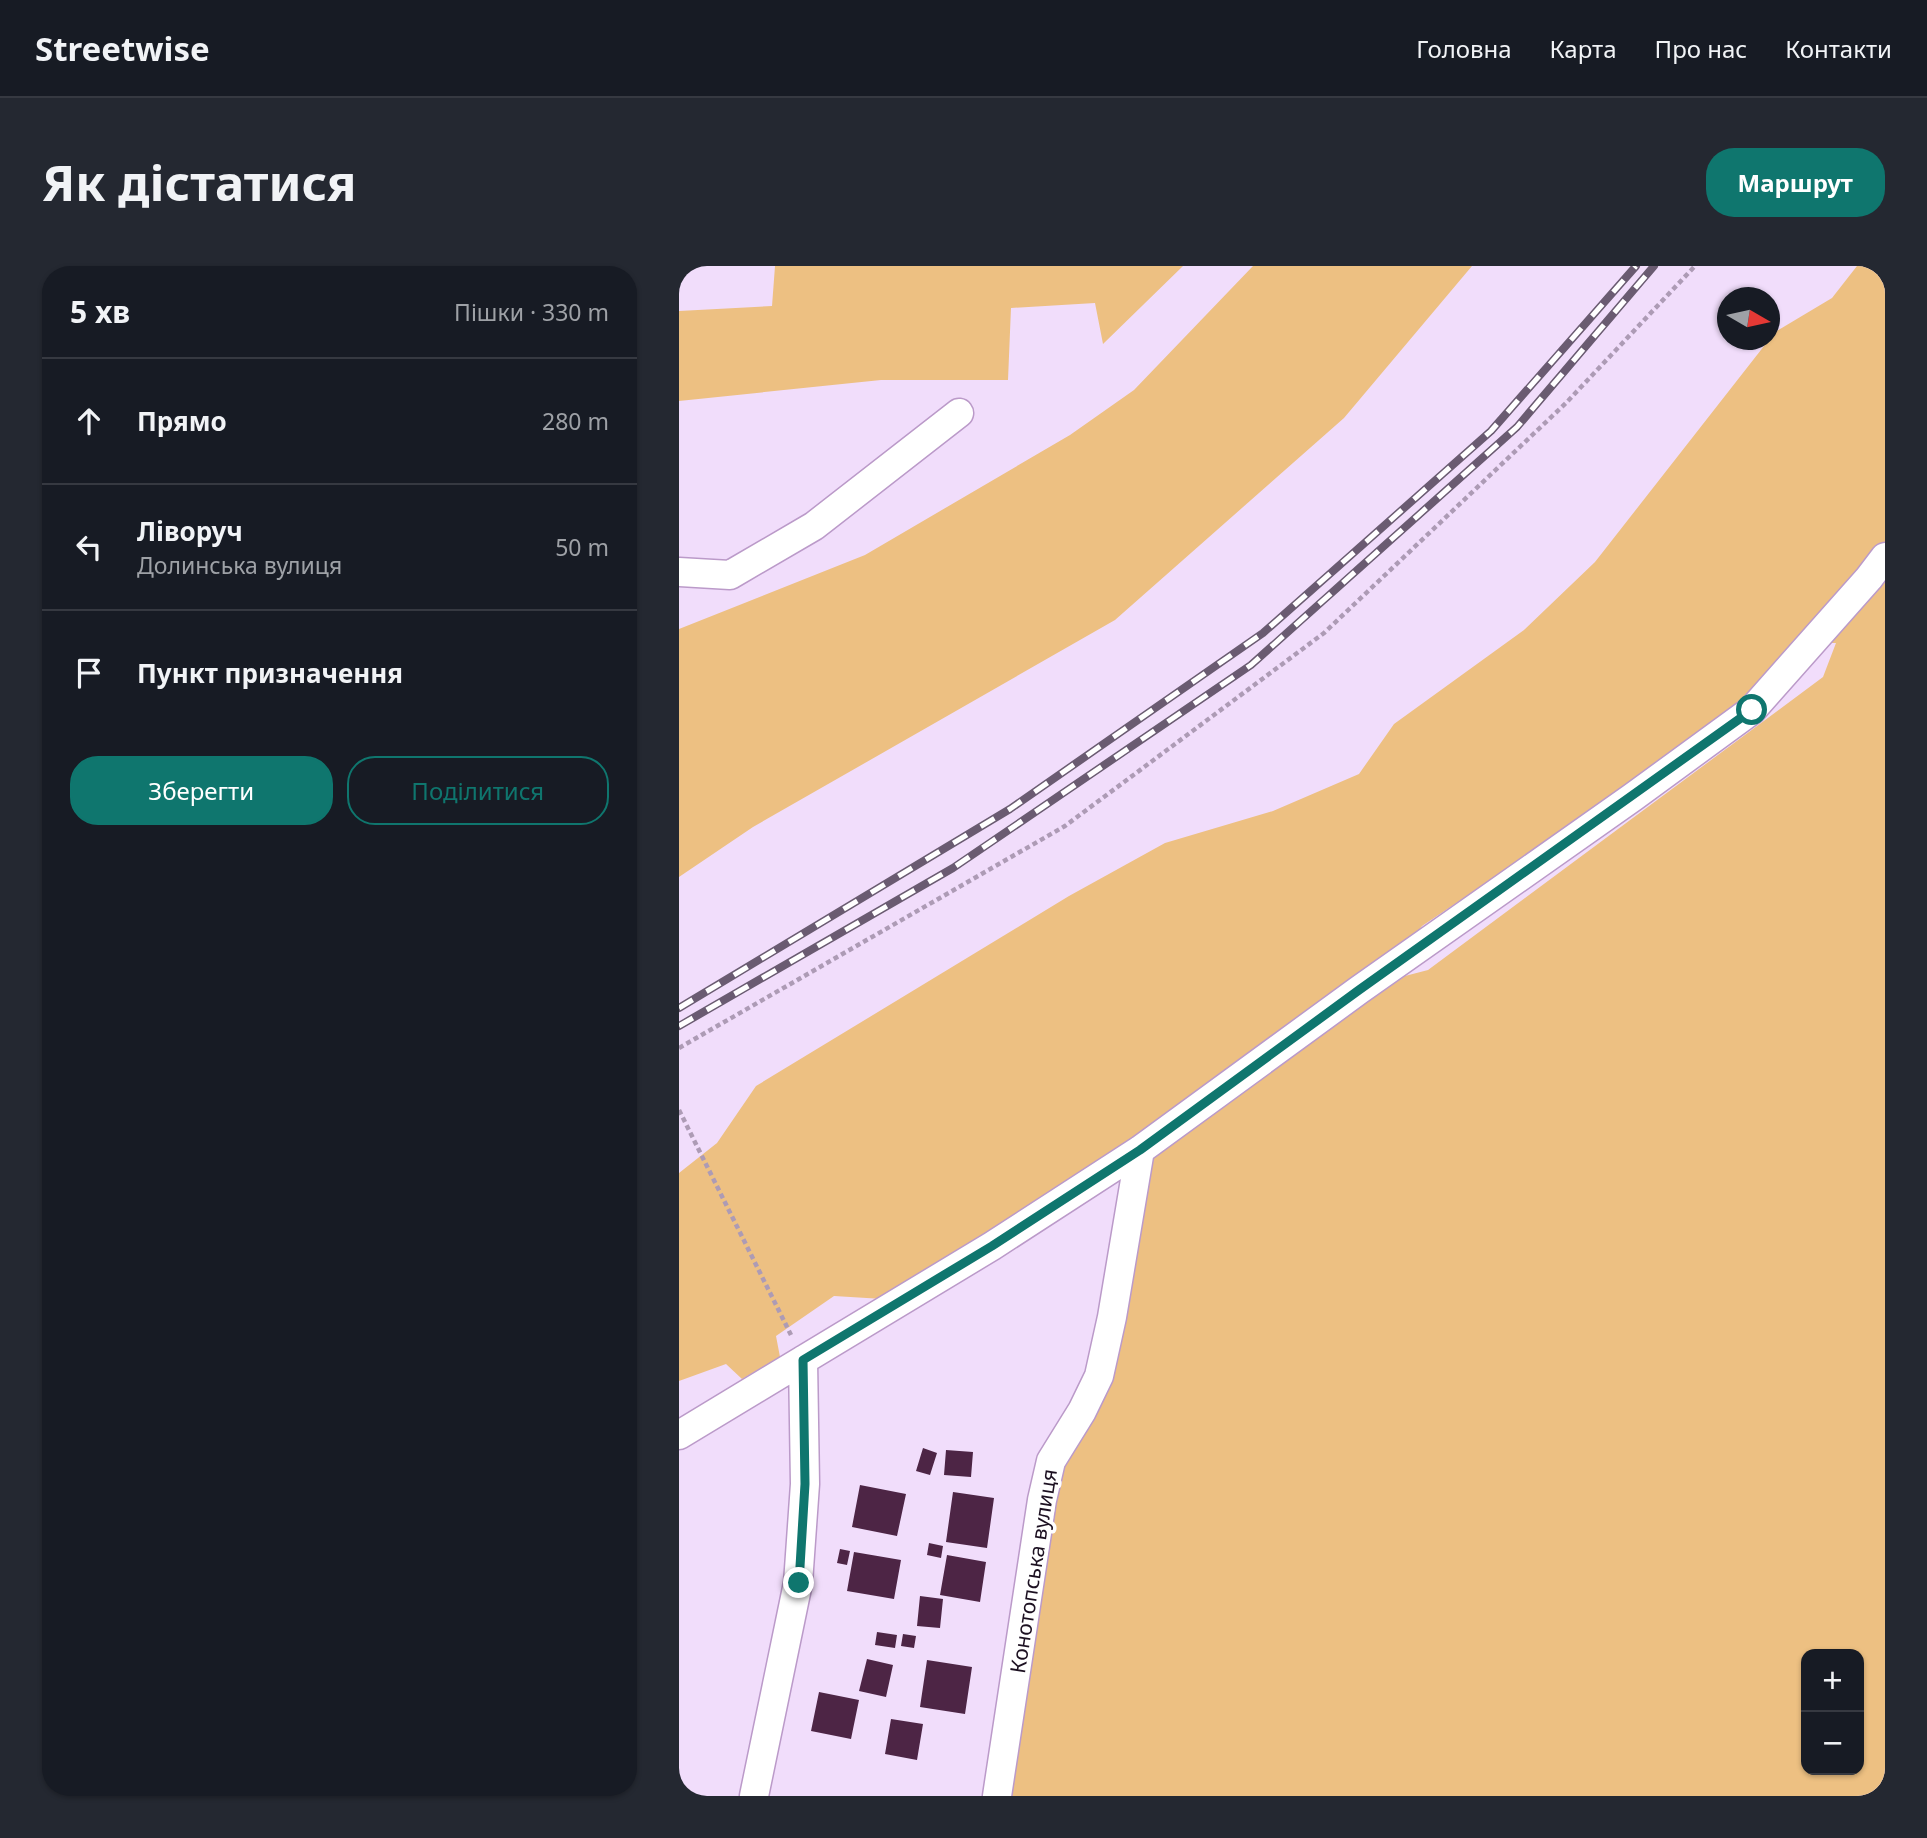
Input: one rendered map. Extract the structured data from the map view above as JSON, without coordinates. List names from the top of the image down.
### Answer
{
  "streets": {
    "street": ["Конотопська вулиця"]
  },
  "north": "right",
  "page": {
    "header": "Streetwise",
    "nav": [
      "Головна",
      "Карта",
      "Про нас",
      "Контакти"
    ],
    "buttons": [
      "Маршрут",
      ["Зберегти", "Поділитися"]
    ],
    "title": "Як дістатися",
    "heading": ["5 хв", "Пішки · 330 m"],
    "list": [
      ["Прямо", "280 m"],
      ["Ліворуч", "Долинська вулиця", "50 m"],
      "Пункт призначення"
    ],
    "map_buttons": ["+", "−"]
  }
}
